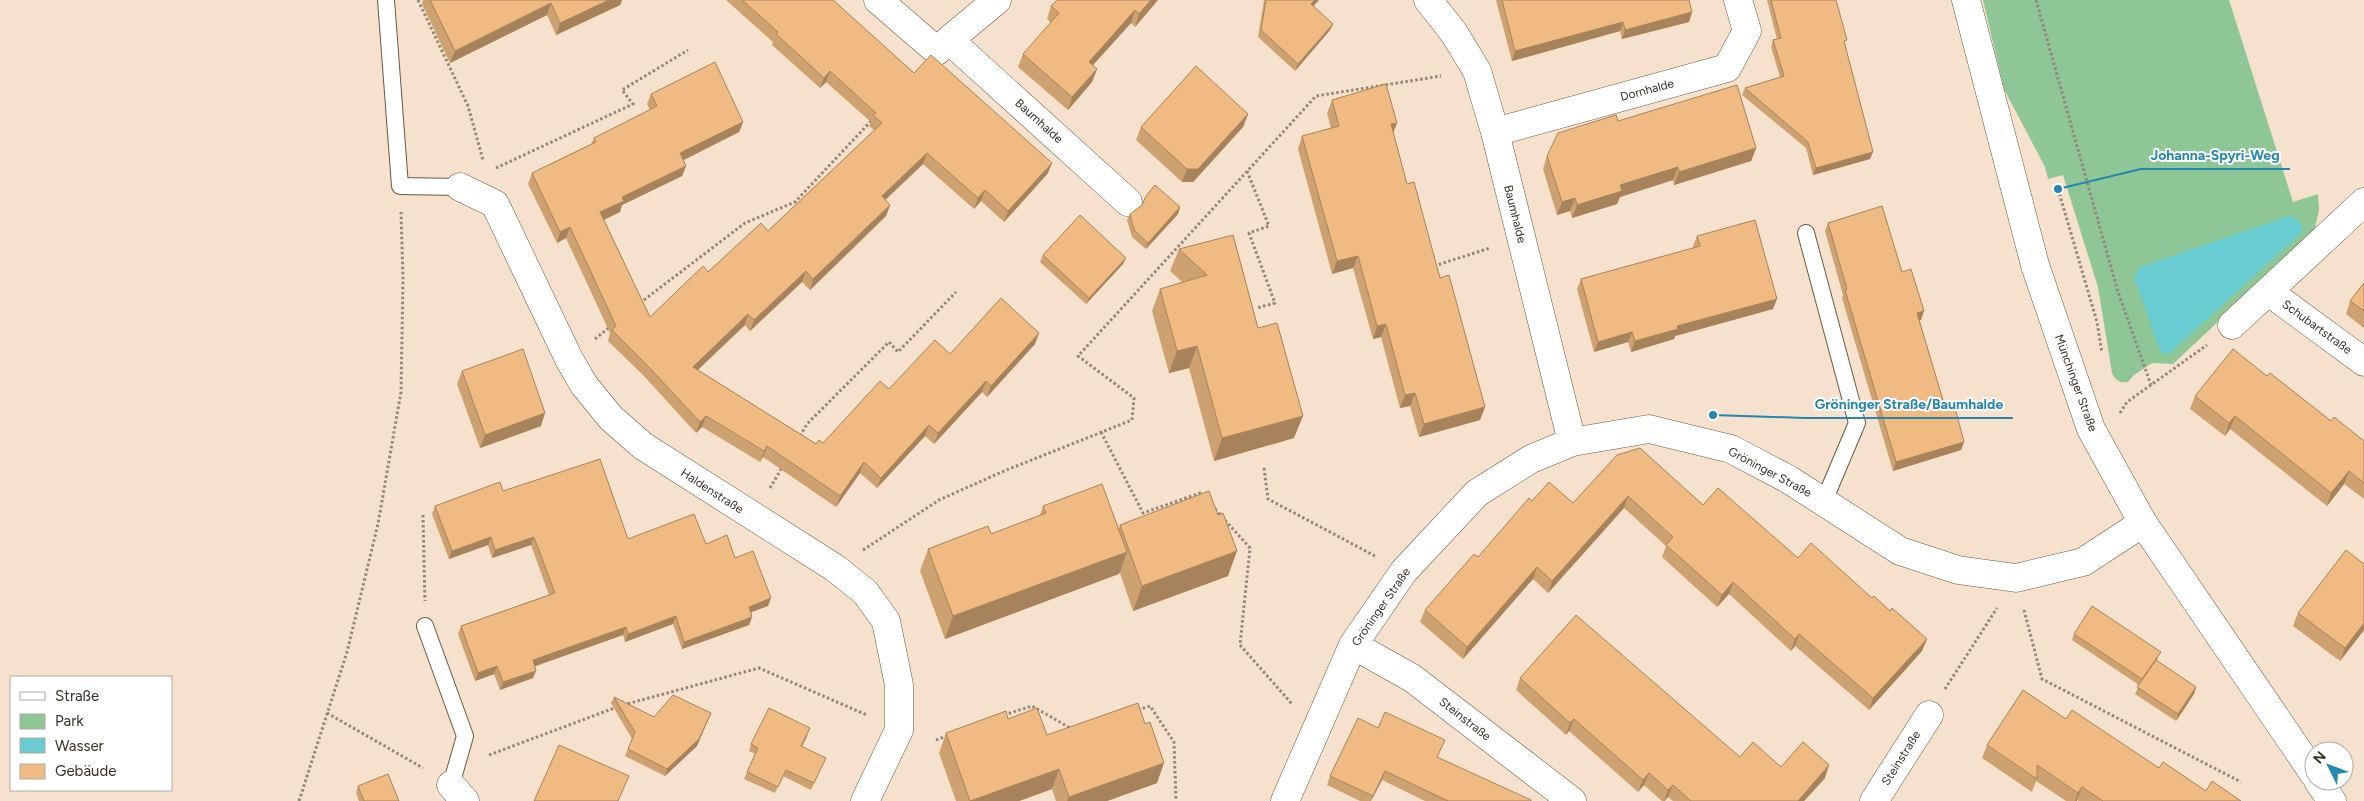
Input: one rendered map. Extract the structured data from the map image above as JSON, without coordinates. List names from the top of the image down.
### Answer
{
  "streets": {
    "street": [
      "Dornhalde",
      "Baumhalde",
      "Schubartstraße",
      "Münchinger Straße",
      "Gröninger Straße",
      "Haldenstraße",
      "Steinstraße"
    ]
  },
  "crossings": [
    ["Dornhalde", "Baumhalde"],
    ["Baumhalde", "Gröninger Straße"],
    ["Münchinger Straße", "Gröninger Straße"],
    ["Gröninger Straße", "Steinstraße"]
  ],
  "places": ["Johanna-Spyri-Weg", "Gröninger Straße/Baumhalde"],
  "legend": [
    "Straße",
    "Park",
    "Wasser",
    "Gebäude"
  ],
  "north": "top left"
}
